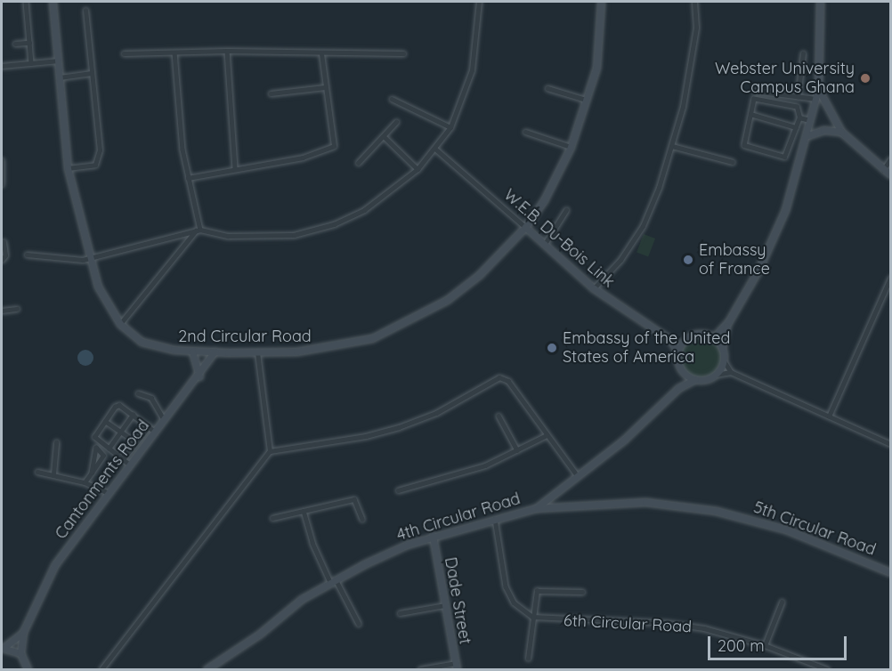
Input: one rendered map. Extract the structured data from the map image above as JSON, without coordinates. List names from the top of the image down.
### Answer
{
  "streets": {
    "street": [
      "W.E.B. Du-Bois Link",
      "2nd Circular Road",
      "Cantonments Road",
      "4th Circular Road",
      "5th Circular Road",
      "Dade Street",
      "6th Circular Road"
    ]
  },
  "crossings": [
    ["W.E.B. Du-Bois Link", "2nd Circular Road"],
    ["W.E.B. Du-Bois Link", "4th Circular Road"],
    ["2nd Circular Road", "Cantonments Road"],
    ["4th Circular Road", "5th Circular Road"],
    ["4th Circular Road", "Dade Street"]
  ],
  "places": ["Webster University Campus Ghana", "Embassy of France", "Embassy of the United States of America"],
  "scale_bar": "200 m"
}
